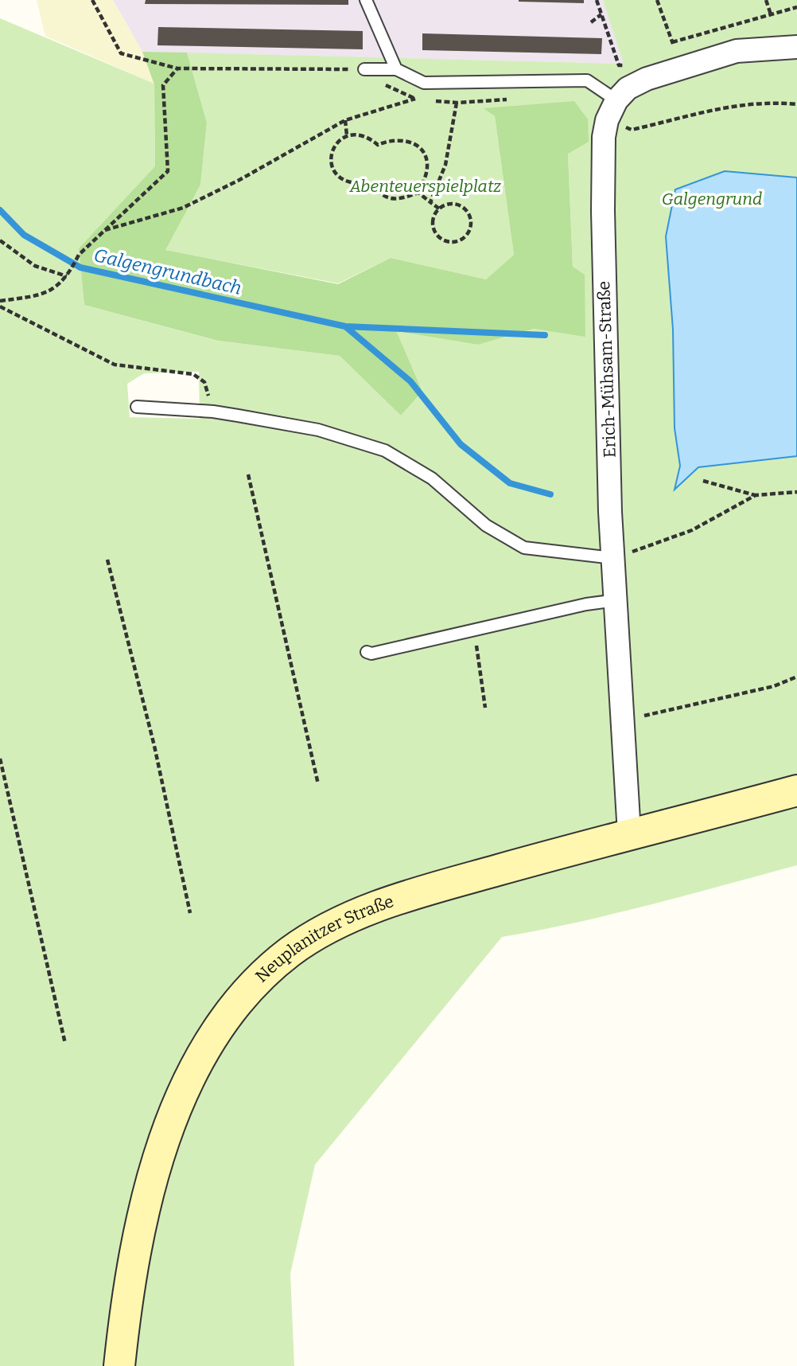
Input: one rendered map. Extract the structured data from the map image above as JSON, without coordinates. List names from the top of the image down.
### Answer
{
  "streets": {
    "main road": ["Neuplanitzer Straße"],
    "street": ["Erich-Mühsam-Straße"]
  },
  "crossings": [
    ["Erich-Mühsam-Straße", "Neuplanitzer Straße"]
  ],
  "water": ["Galgengrundbach"],
  "parks": ["Abenteuerspielplatz", "Galgengrund"]
}
